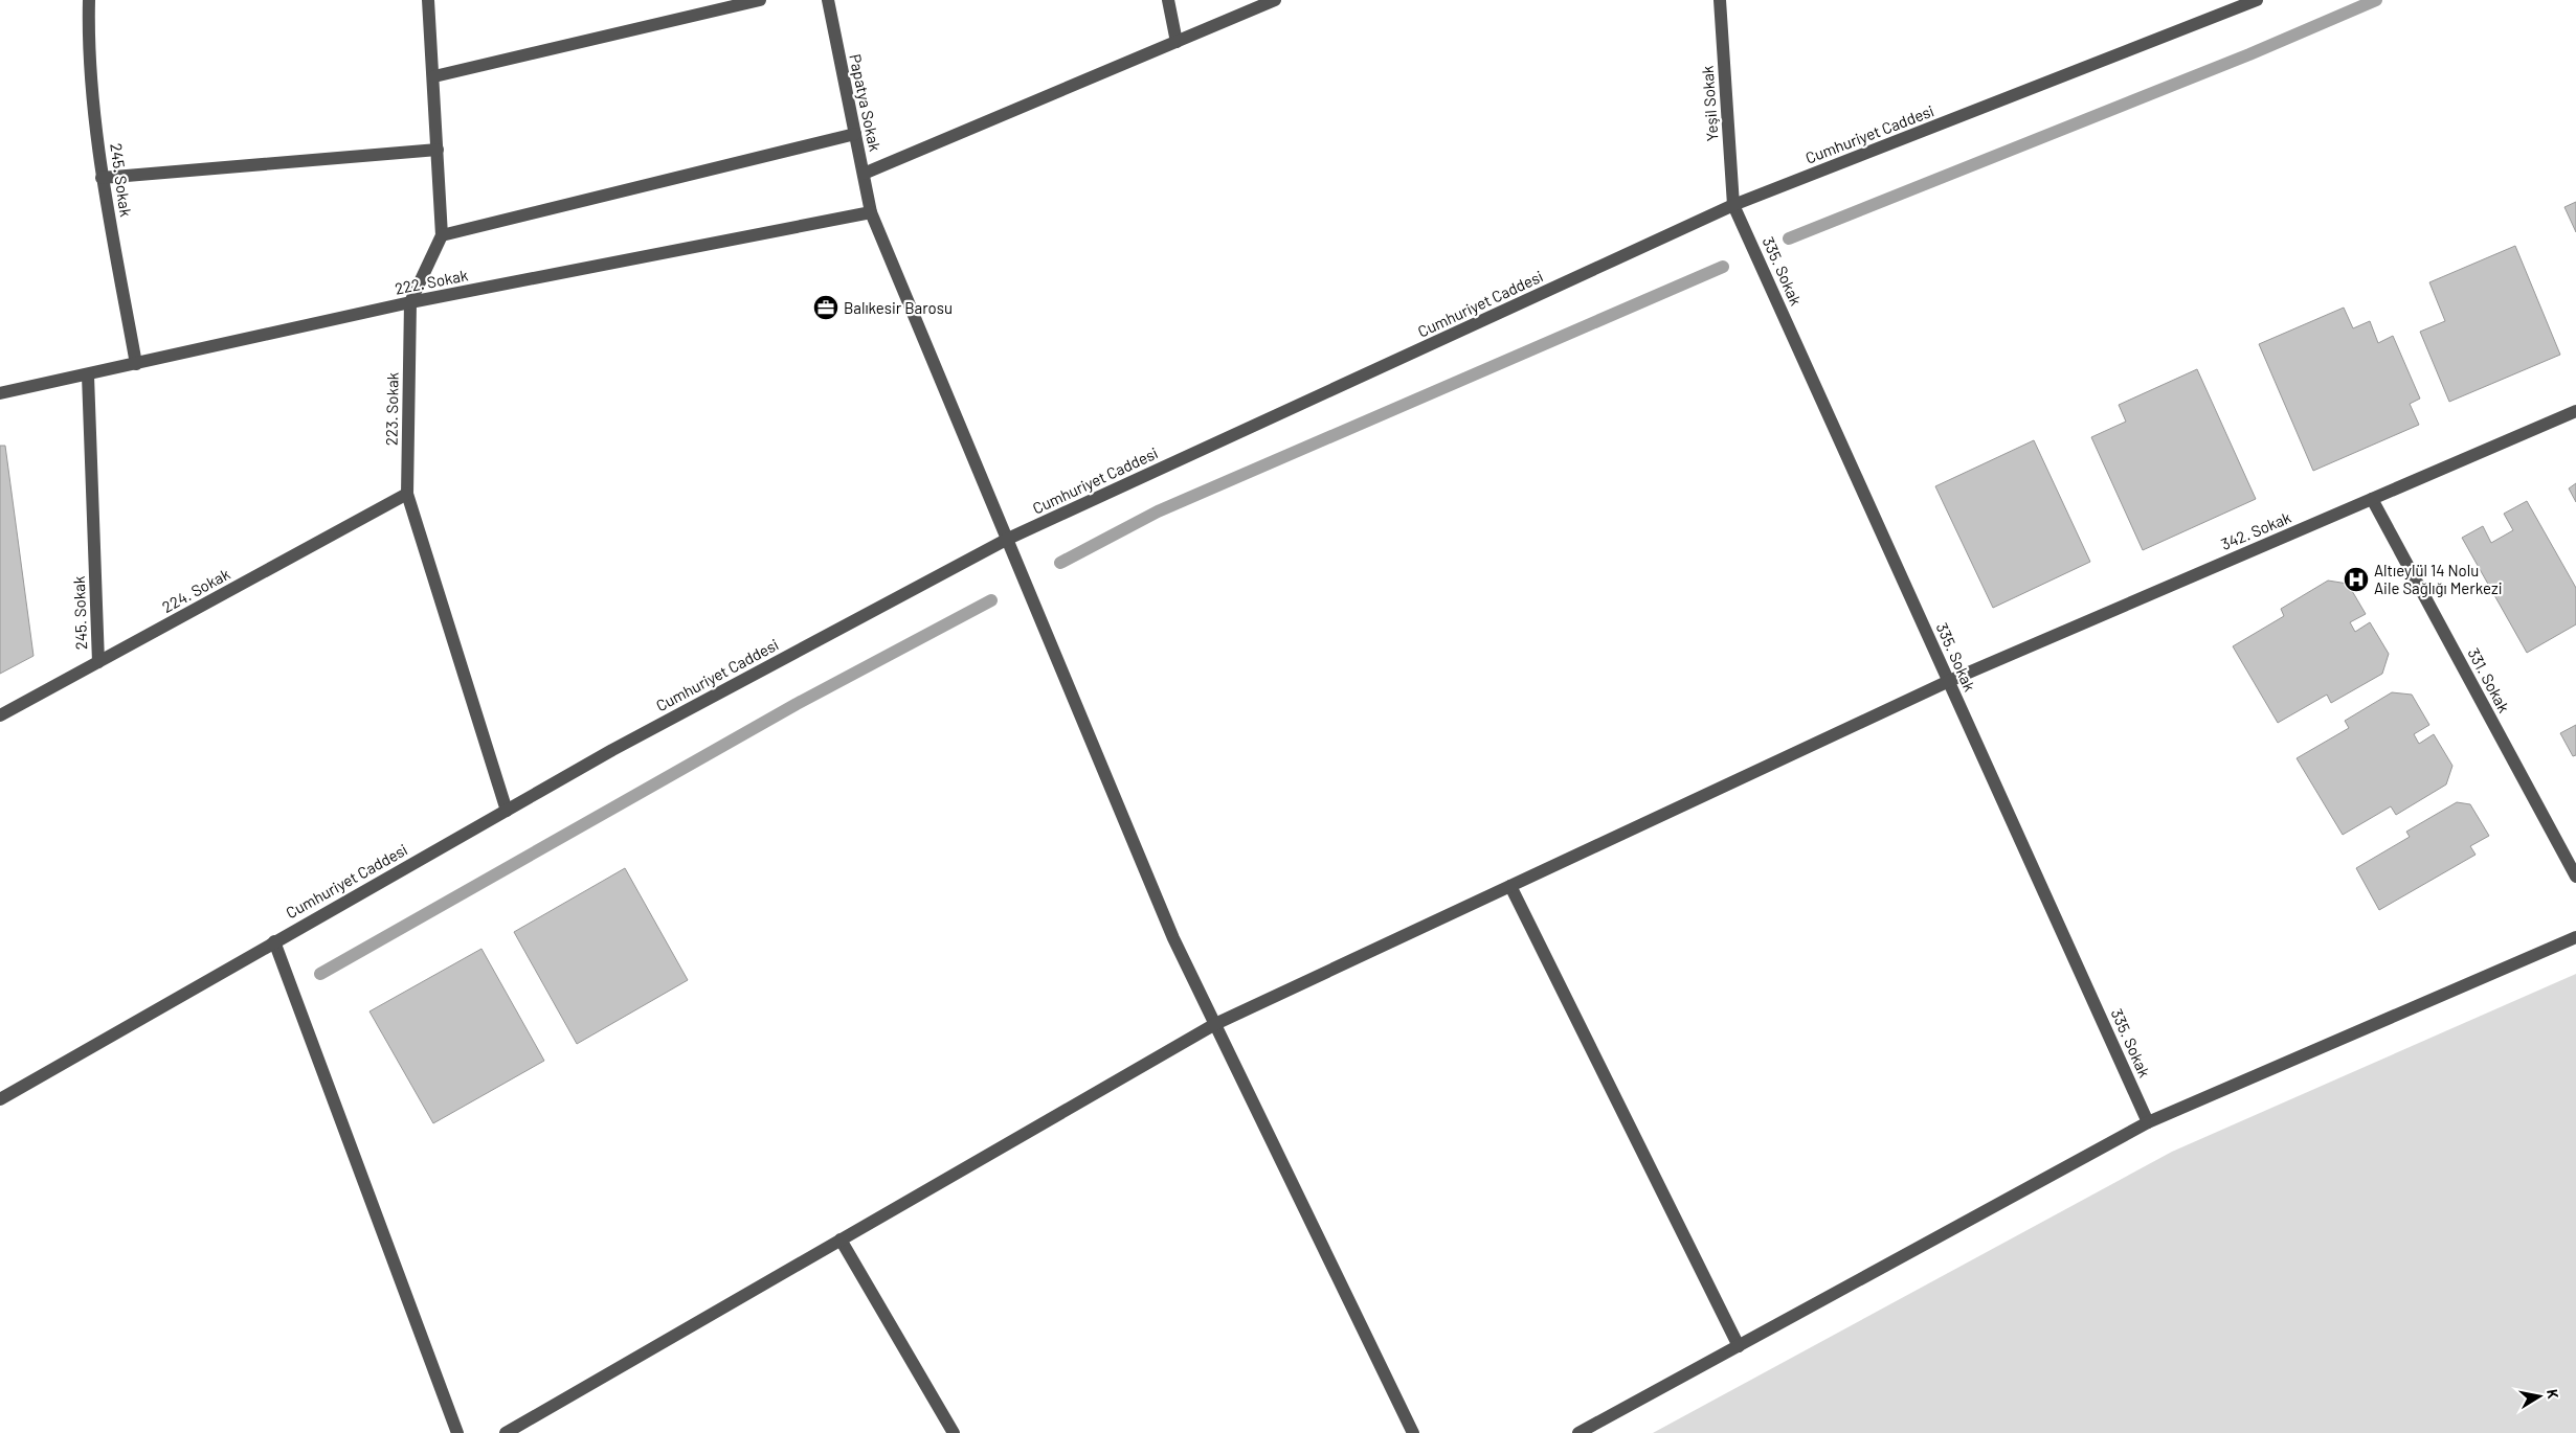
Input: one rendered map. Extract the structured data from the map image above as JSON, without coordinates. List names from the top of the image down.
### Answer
{
  "streets": {
    "street": [
      "Papatya Sokak",
      "Yeşil Sokak",
      "Cumhuriyet Caddesi",
      "245. Sokak",
      "335. Sokak",
      "222. Sokak",
      "223. Sokak",
      "342. Sokak",
      "224. Sokak",
      "331. Sokak"
    ]
  },
  "crossings": [
    ["Papatya Sokak", "Cumhuriyet Caddesi"],
    ["Papatya Sokak", "222. Sokak"],
    ["Papatya Sokak", "342. Sokak"],
    ["Yeşil Sokak", "Cumhuriyet Caddesi"],
    ["Yeşil Sokak", "335. Sokak"],
    ["Cumhuriyet Caddesi", "335. Sokak"],
    ["Cumhuriyet Caddesi", "223. Sokak"],
    ["245. Sokak", "222. Sokak"],
    ["245. Sokak", "224. Sokak"],
    ["335. Sokak", "342. Sokak"],
    ["222. Sokak", "223. Sokak"],
    ["223. Sokak", "224. Sokak"],
    ["342. Sokak", "331. Sokak"]
  ],
  "places": {
    "office": ["Balıkesir Barosu"],
    "hospital": ["Altıeylül 14 Nolu Aile Sağlığı Merkezi"]
  },
  "north": "right"
}
